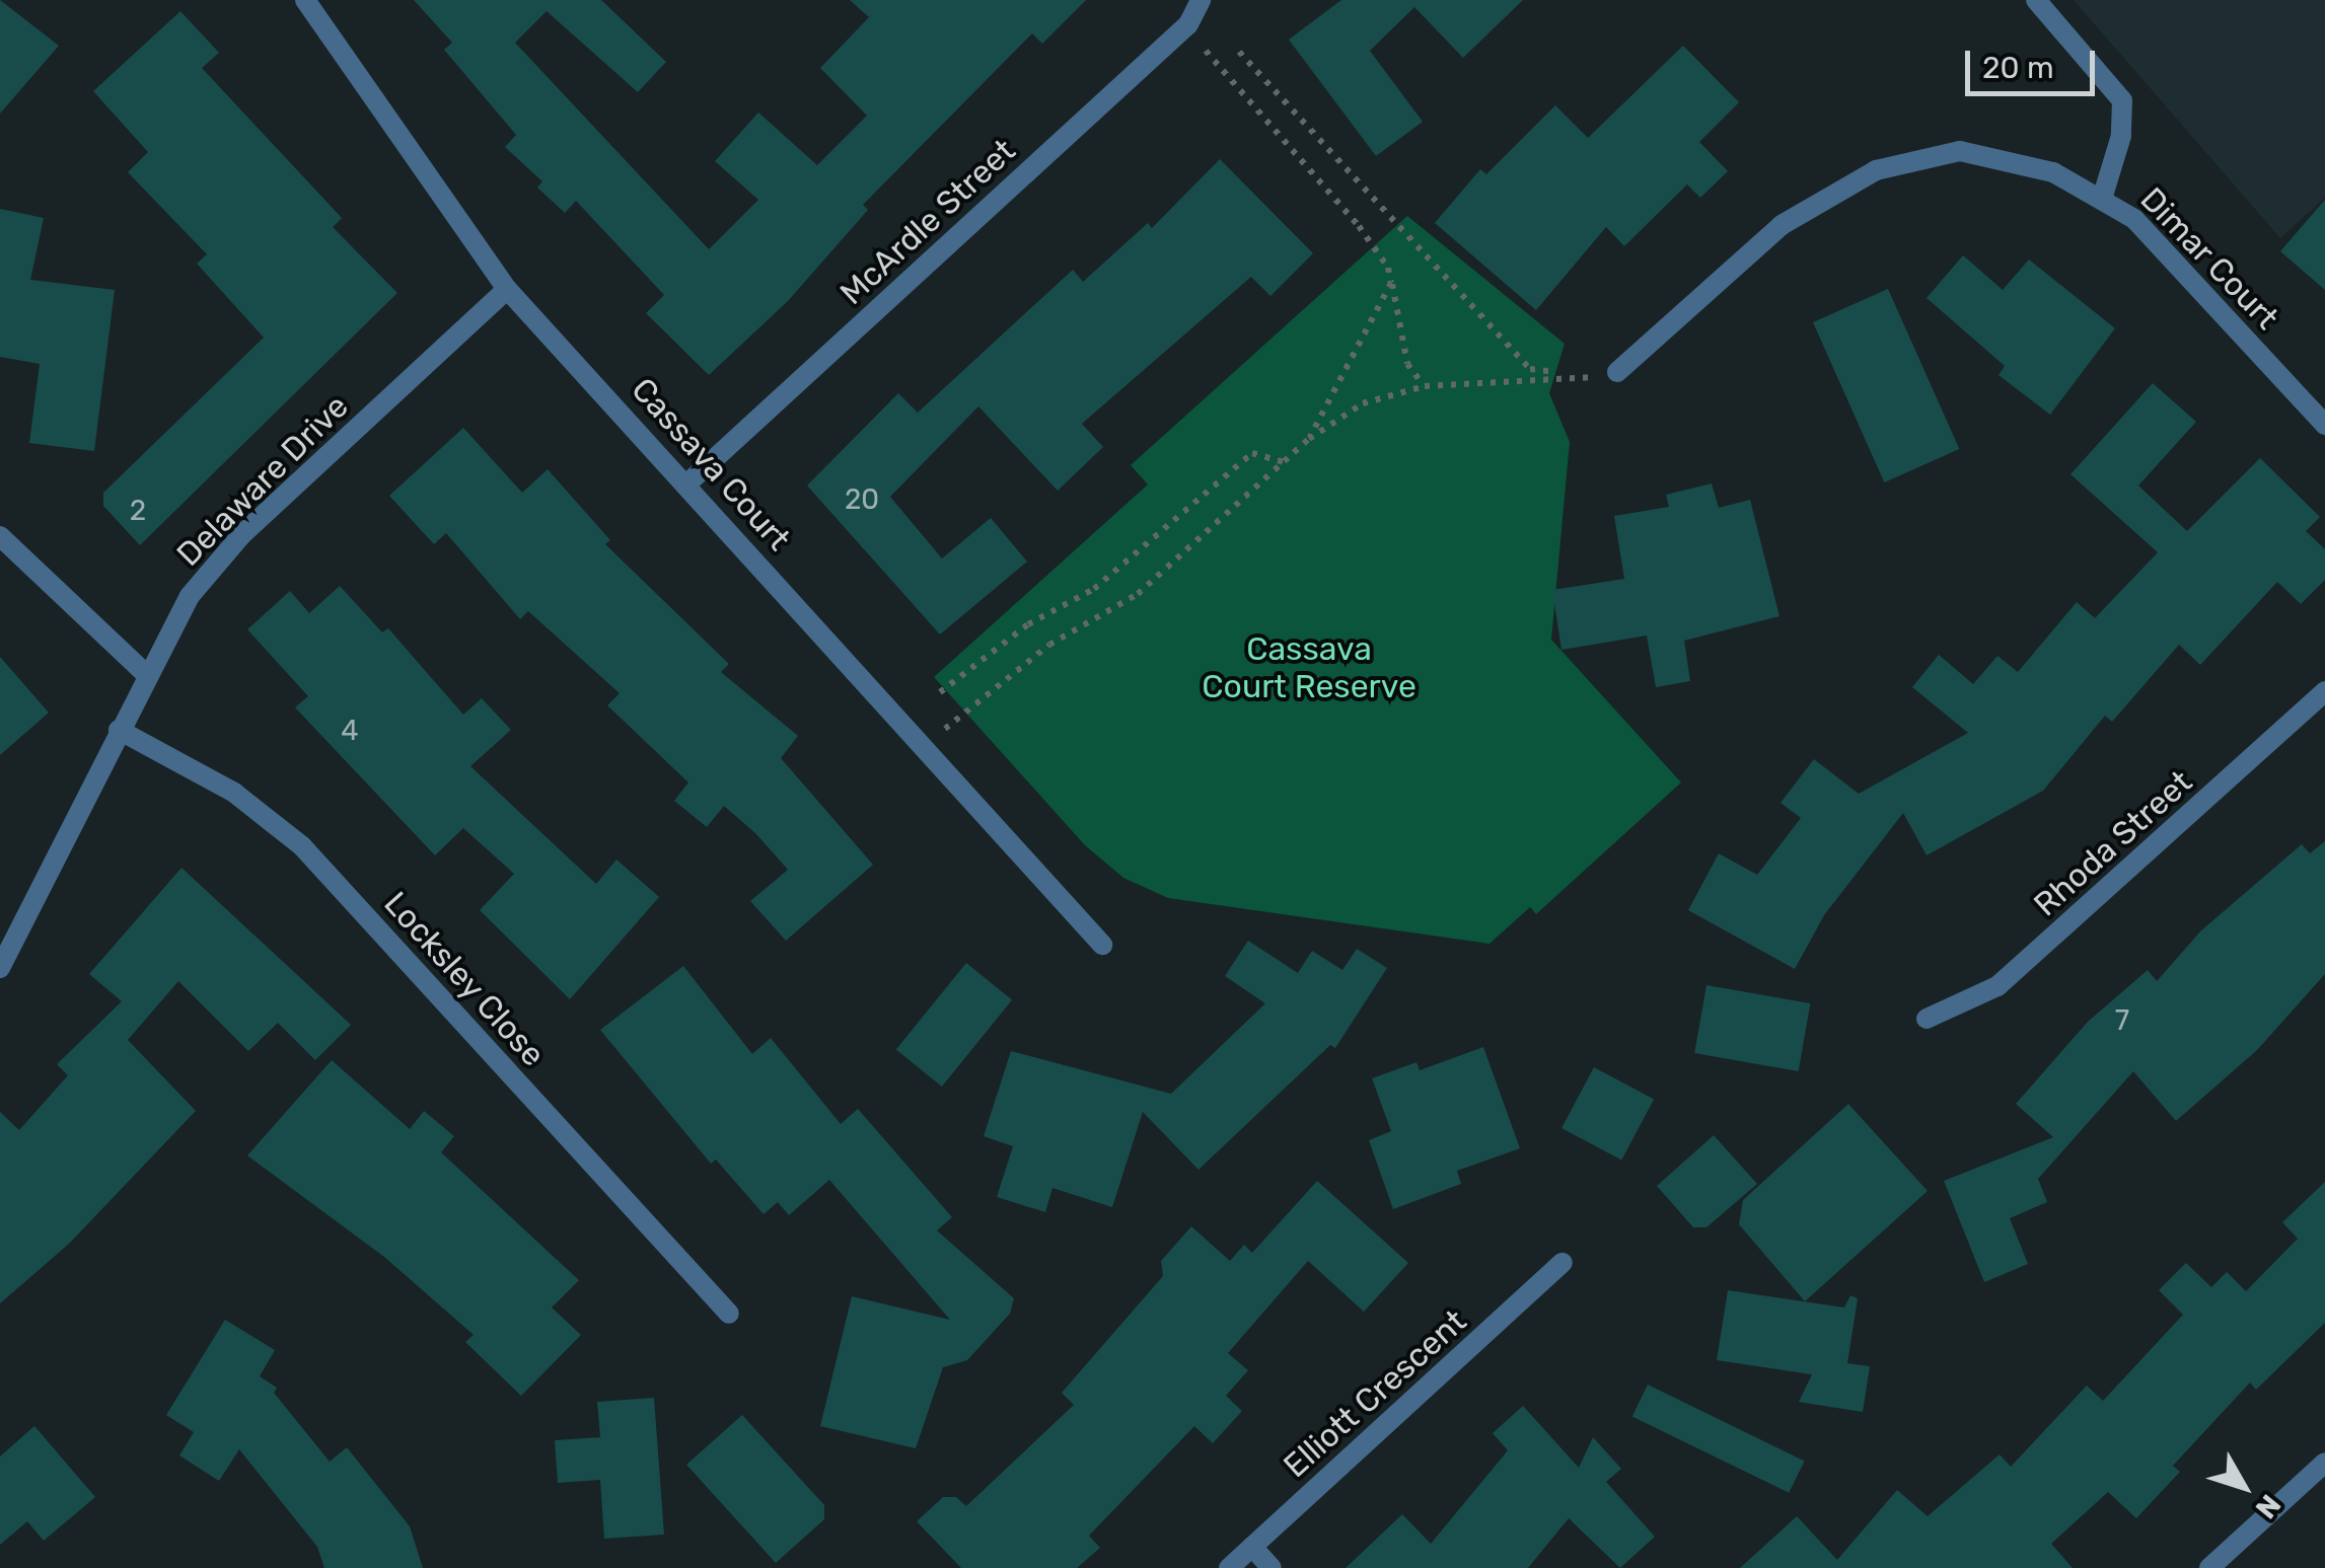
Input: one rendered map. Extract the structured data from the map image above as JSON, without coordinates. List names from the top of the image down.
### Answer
{
  "streets": {
    "street": [
      "McArdle Street",
      "Dimar Court",
      "Cassava Court",
      "Delaware Drive",
      "Rhoda Street",
      "Locksley Close",
      "Elliott Crescent"
    ]
  },
  "crossings": [
    ["McArdle Street", "Cassava Court"],
    ["Cassava Court", "Delaware Drive"],
    ["Delaware Drive", "Locksley Close"]
  ],
  "parks": ["Cassava Court Reserve"],
  "house_numbers": [
    "20",
    "2",
    "4",
    "7"
  ],
  "scale_bar": "20 m",
  "north": "bottom right"
}
